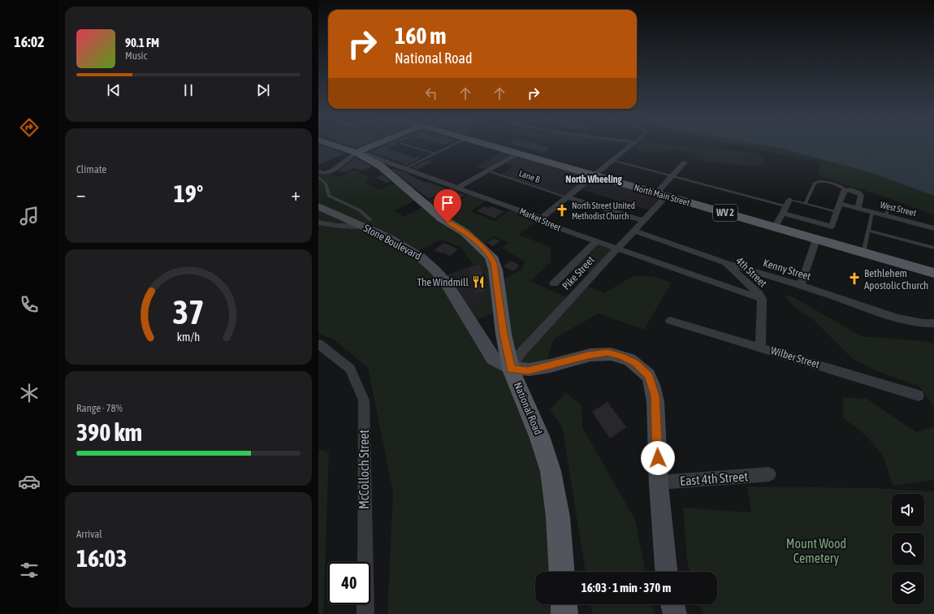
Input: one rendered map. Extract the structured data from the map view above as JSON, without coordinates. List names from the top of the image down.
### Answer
{
  "streets": {
    "main road": [
      "North Main Street",
      "WV 2",
      "Market Street",
      "National Road"
    ],
    "street": [
      "West Street",
      "Stone Boulevard",
      "Kenny Street",
      "4th Street",
      "Pike Street",
      "Wilber Street",
      "McColloch Street",
      "East 4th Street"
    ],
    "lane": ["Lane B"]
  },
  "crossings": [
    ["North Main Street", "Pike Street"],
    ["Market Street", "4th Street"],
    ["Market Street", "Pike Street"],
    ["Market Street", "National Road"],
    ["Stone Boulevard", "Pike Street"],
    ["Stone Boulevard", "National Road"],
    ["Stone Boulevard", "East 4th Street"],
    ["Kenny Street", "4th Street"],
    ["Kenny Street", "Pike Street"],
    ["Pike Street", "National Road"]
  ],
  "districts": ["North Wheeling"],
  "parks": ["Mount Wood Cemetery"],
  "places": {
    "church": ["North Street United Methodist Church", "Bethlehem Apostolic Church"],
    "restaurant": ["The Windmill"]
  },
  "page": {
    "tabs": "16:02",
    "turn": ["160 m", "National Road"],
    "song": ["90.1 FM", "Music"],
    "tile": [
      "Climate",
      ["Range · 78%", "390 km"],
      ["Arrival", "16:03"]
    ],
    "heat": ["−", "19°", "+"],
    "limit": "40",
    "trip": "16:03 · 1 min · 370 m",
    "gauge": ["37", "km/h"]
  }
}
